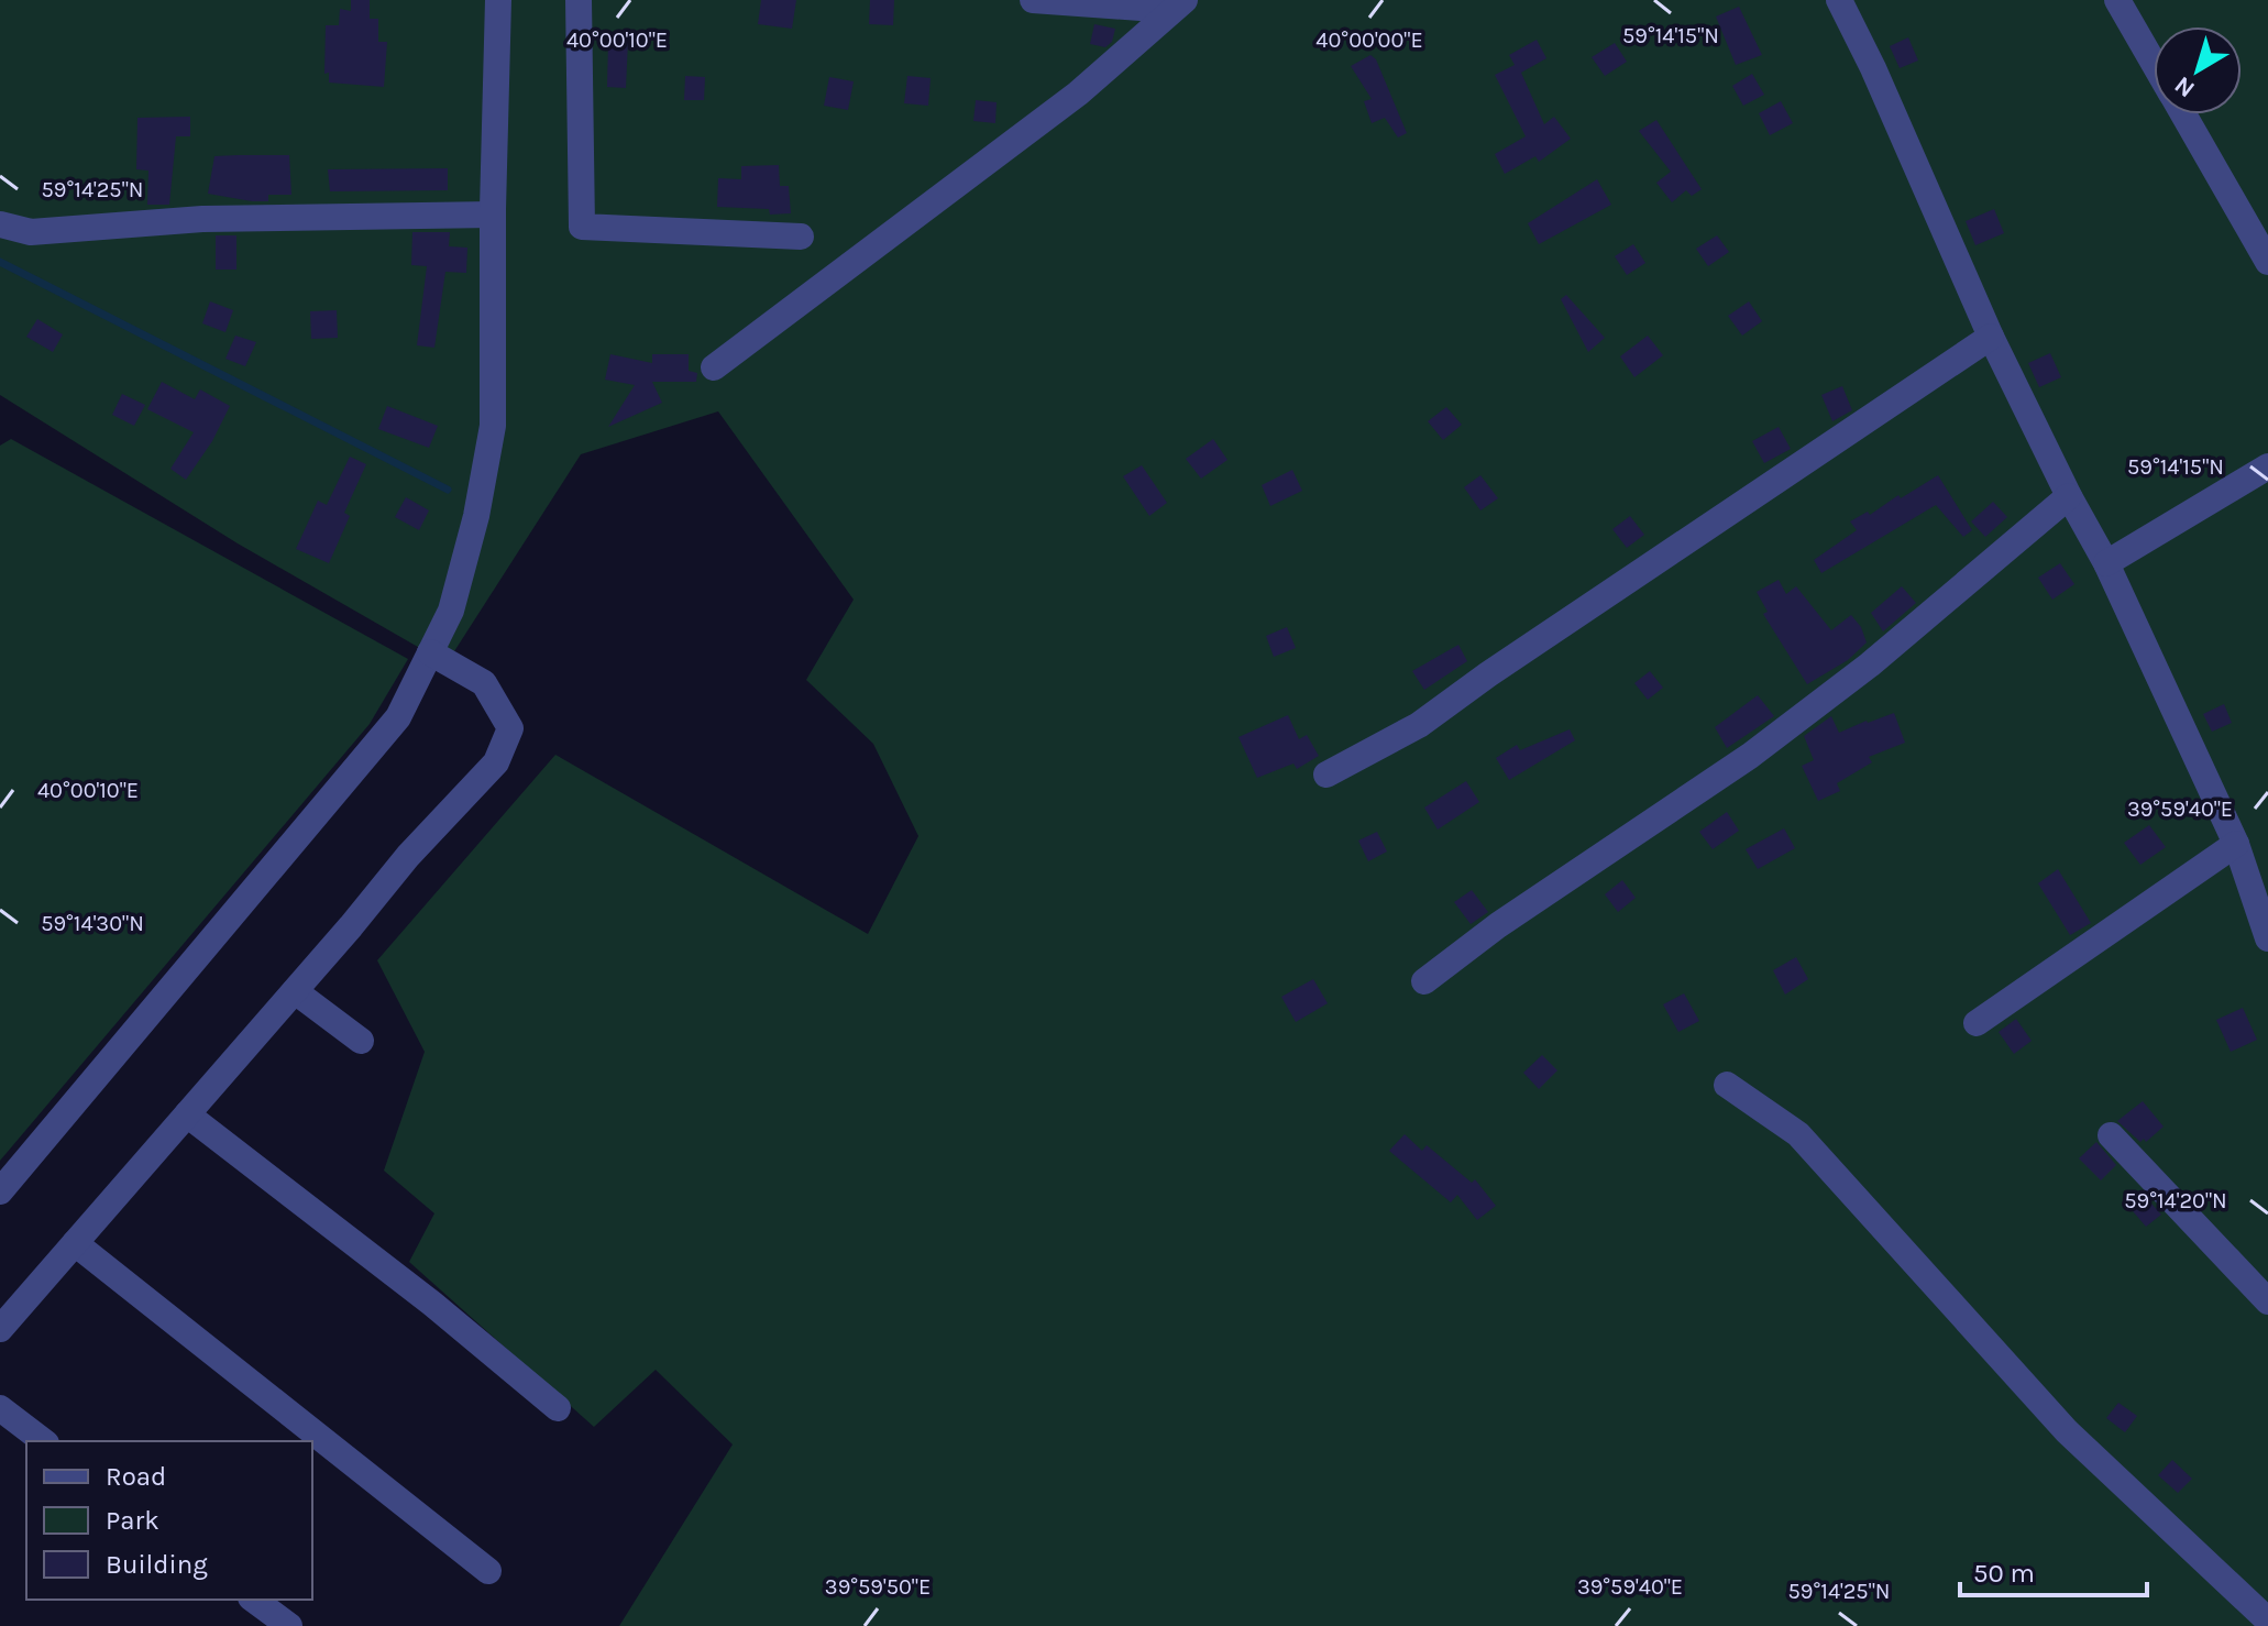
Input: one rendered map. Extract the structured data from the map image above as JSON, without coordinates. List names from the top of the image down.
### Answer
{
  "legend": ["Road", "Park", "Building"],
  "scale_bar": "50 m",
  "north": "bottom left",
  "coordinates": [
    "59°14'15\"N",
    "40°00'00\"E",
    "40°00'10\"E",
    "59°14'25\"N",
    "39°59'40\"E",
    "59°14'30\"N",
    "59°14'20\"N",
    "39°59'50\"E"
  ]
}
